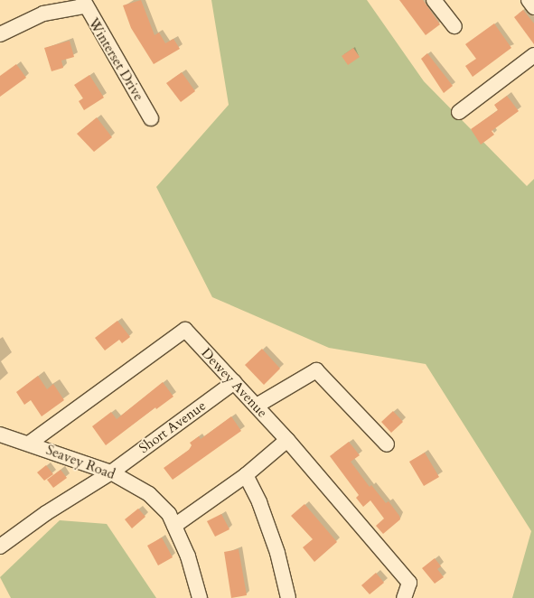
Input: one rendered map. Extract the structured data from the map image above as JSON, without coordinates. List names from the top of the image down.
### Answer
{
  "streets": {
    "street": [
      "Winterset Drive",
      "Dewey Avenue",
      "Short Avenue",
      "Seavey Road"
    ]
  },
  "crossings": [
    ["Dewey Avenue", "Short Avenue"],
    ["Dewey Avenue", "Seavey Road"],
    ["Short Avenue", "Seavey Road"]
  ]
}
